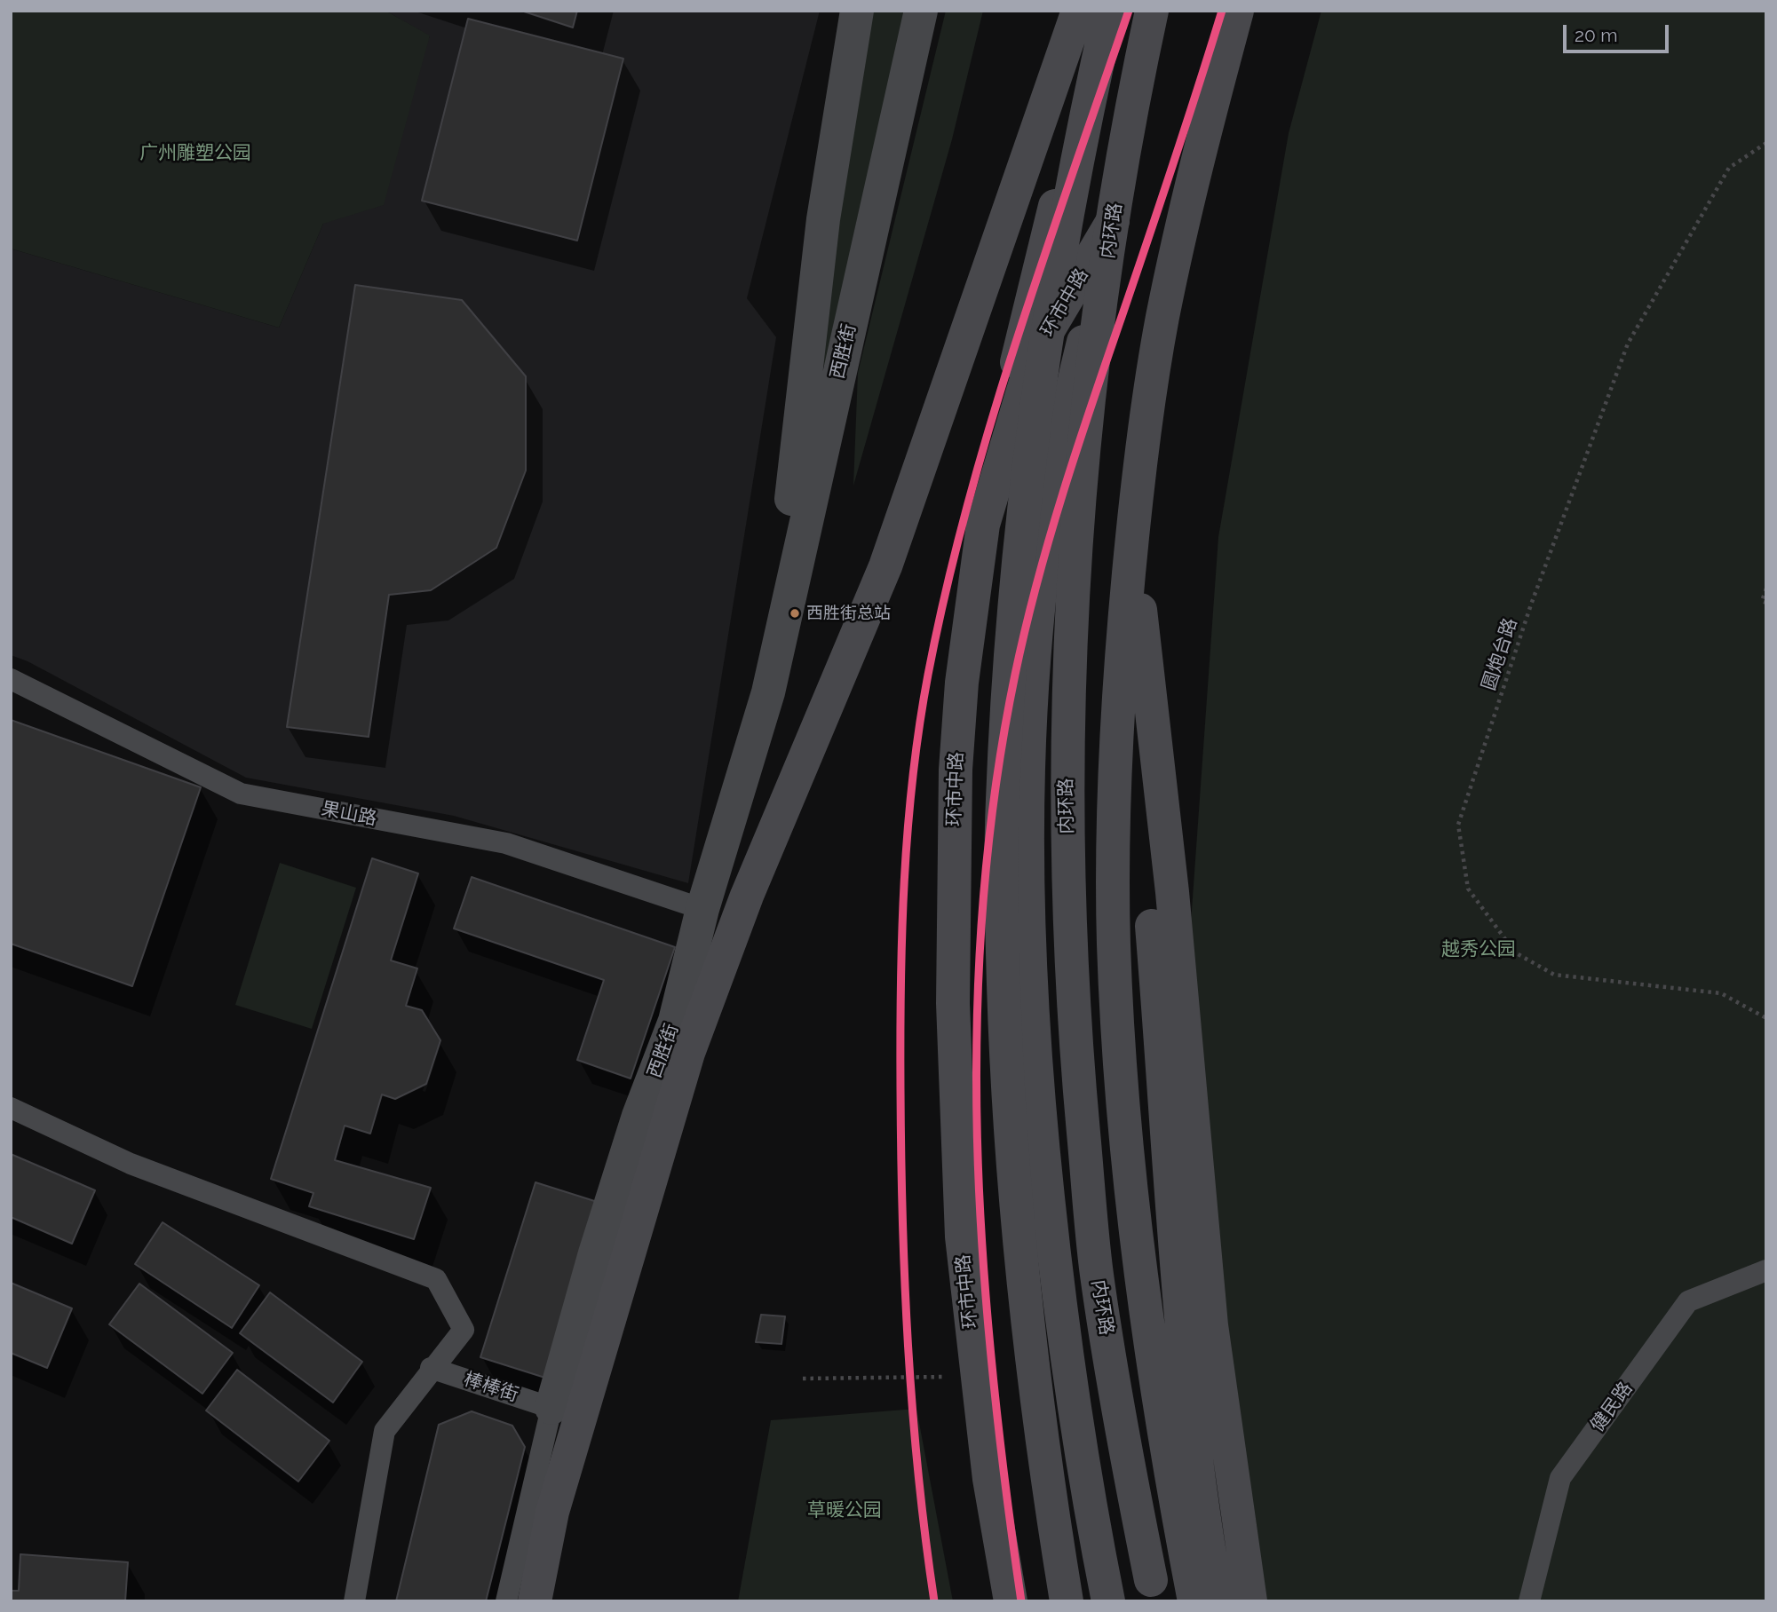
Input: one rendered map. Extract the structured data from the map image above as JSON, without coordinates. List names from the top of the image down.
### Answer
{
  "streets": {
    "highway": ["内环路", "环市中路"],
    "street": ["西胜街"],
    "lane": ["果山路", "棒棒街", "健民路"],
    "path": ["圆炮台路"]
  },
  "crossings": [
    ["西胜街", "果山路"],
    ["西胜街", "棒棒街"]
  ],
  "parks": ["广州雕塑公园", "越秀公园", "草暖公园"],
  "places": ["西胜街总站"],
  "scale_bar": "20 m"
}
